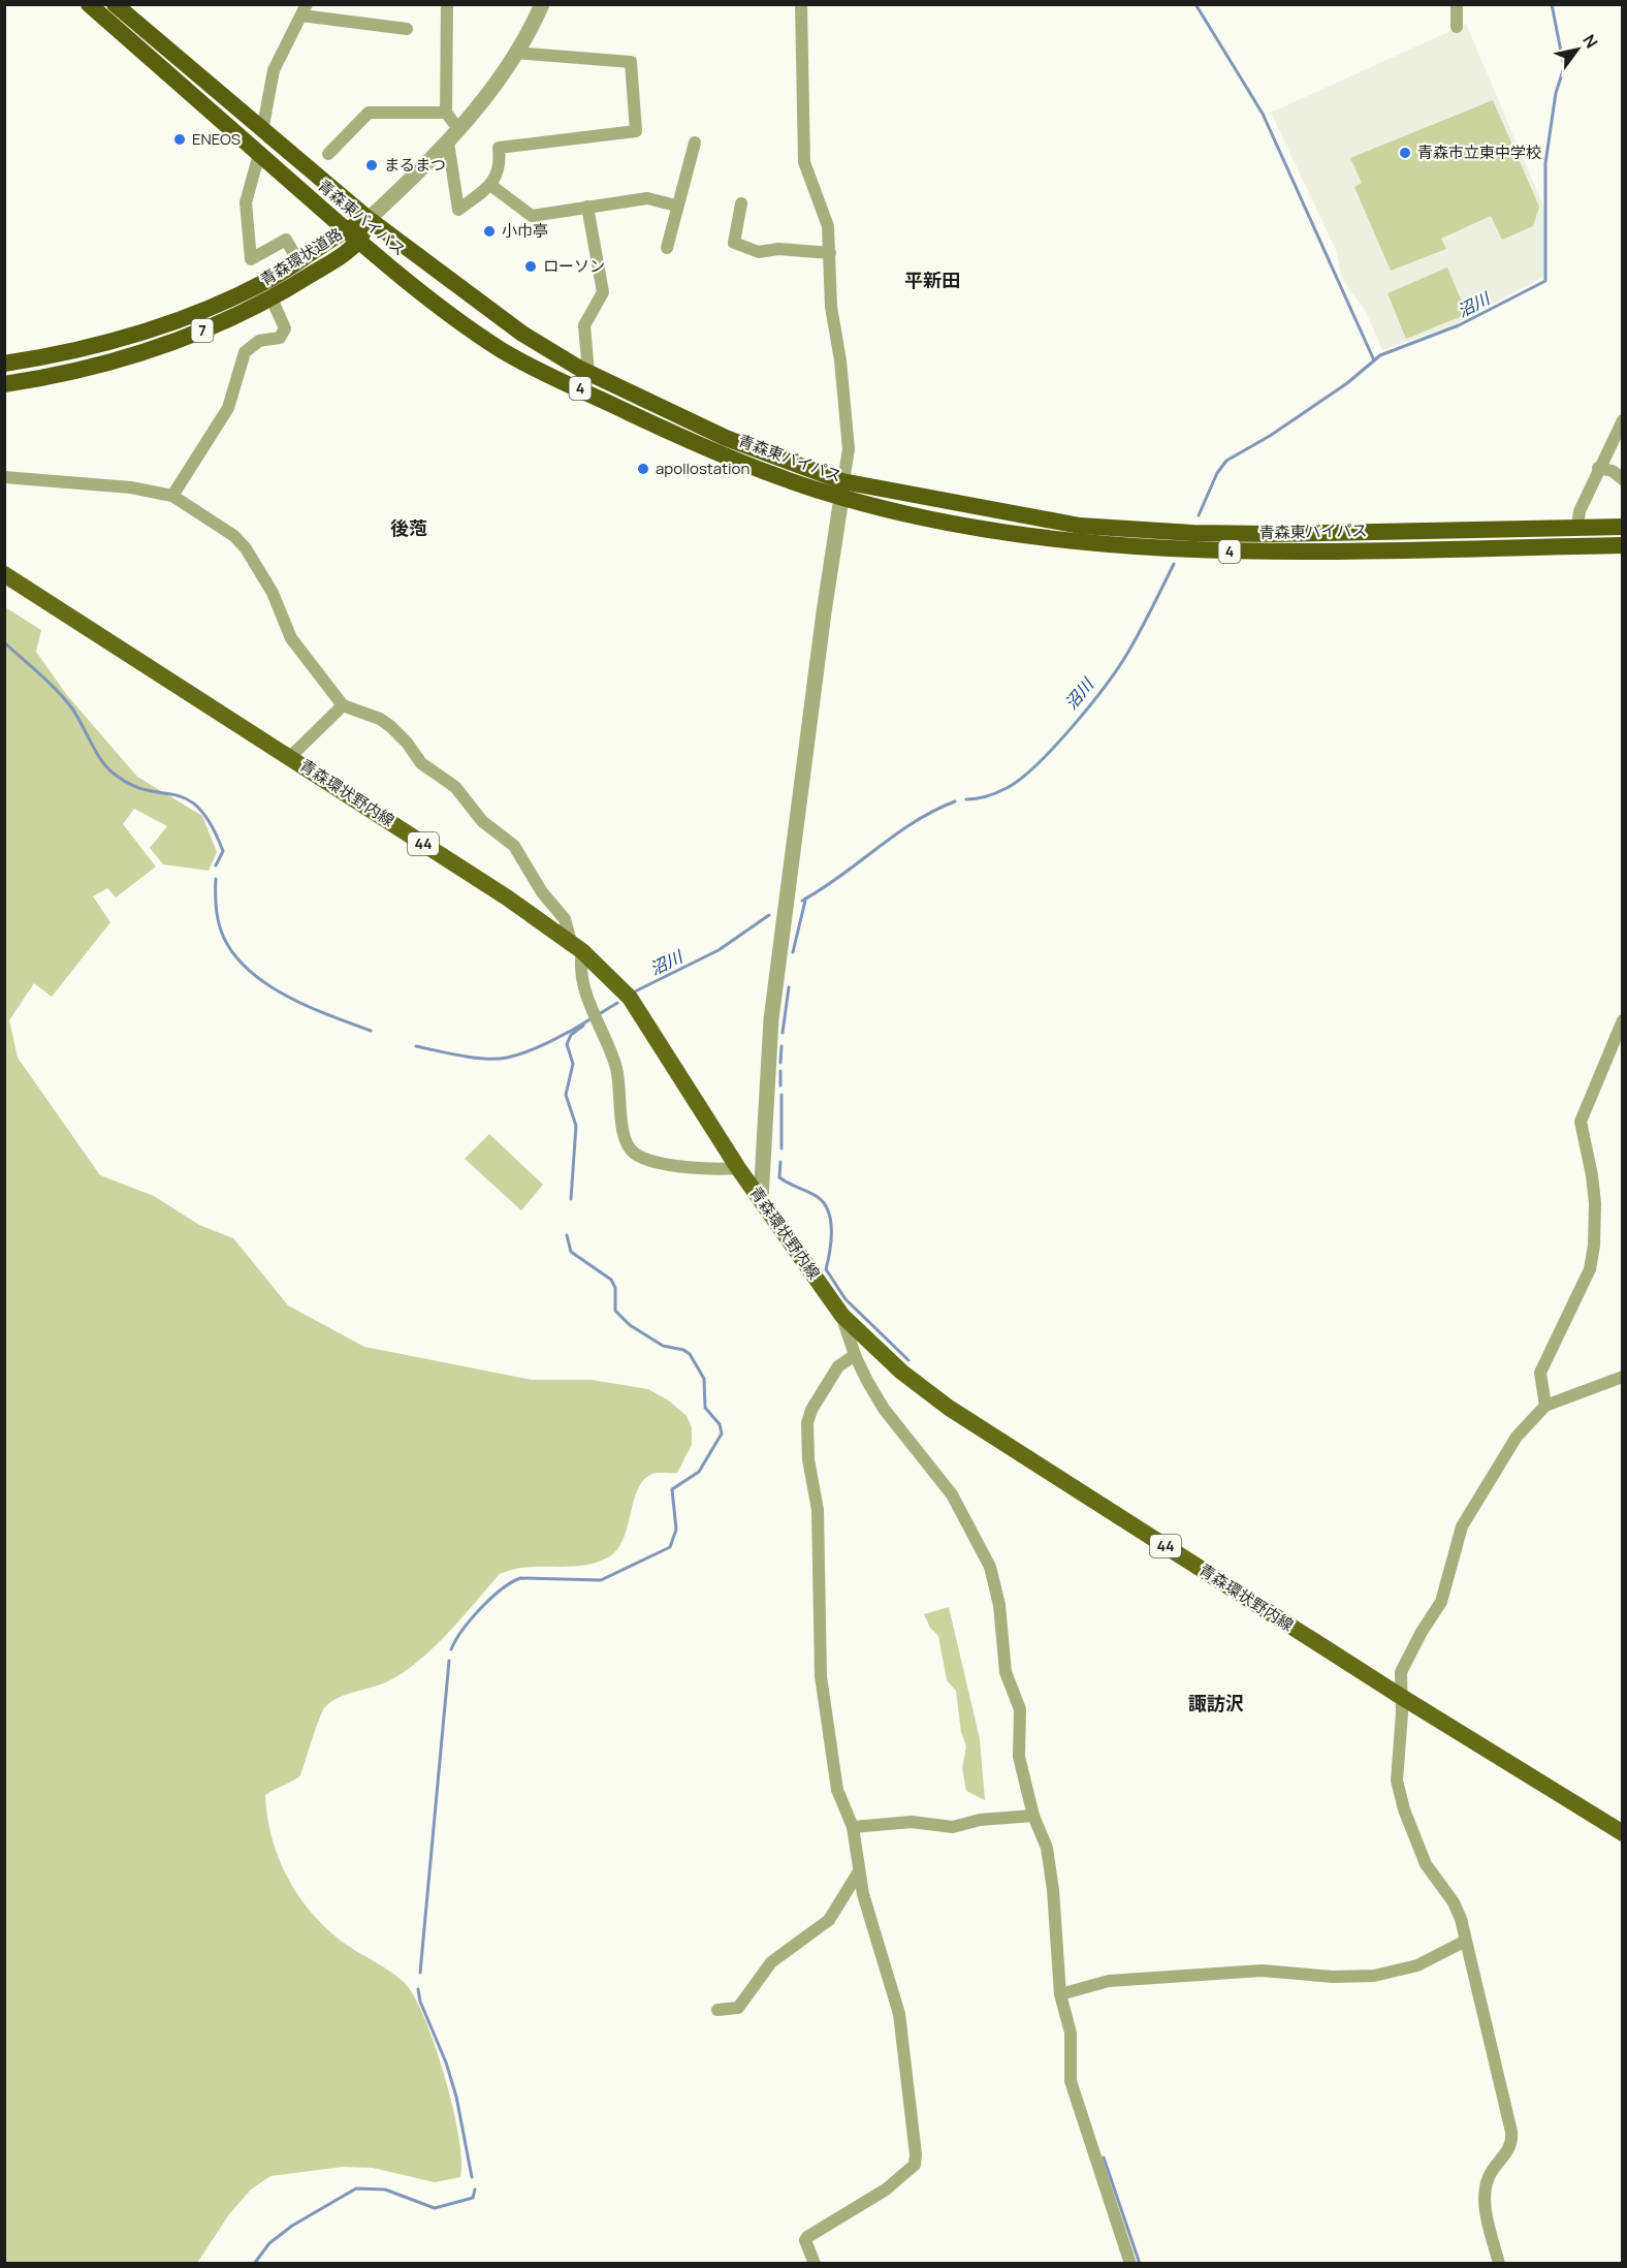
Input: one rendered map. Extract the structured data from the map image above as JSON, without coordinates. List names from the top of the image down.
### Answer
{
  "streets": {
    "highway": [
      "青森東バイパス",
      "青森環状道路",
      "7",
      "4"
    ],
    "main road": ["青森環状野内線", "44"]
  },
  "crossings": [
    ["青森東バイパス", "青森環状道路"]
  ],
  "districts": ["平新田", "後萢", "諏訪沢"],
  "water": ["沼川"],
  "places": [
    "ENEOS",
    "青森市立東中学校",
    "まるまつ",
    "小巾亭",
    "ローソン",
    "apollostation"
  ],
  "north": "top right"
}
